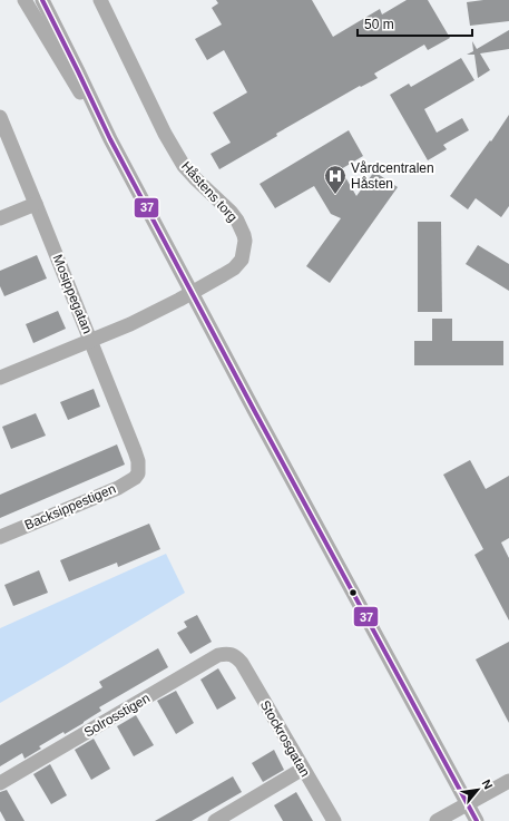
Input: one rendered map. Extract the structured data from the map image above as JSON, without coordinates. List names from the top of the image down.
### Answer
{
  "streets": {
    "street": [
      "Håstens torg",
      "Mosippegatan",
      "Backsippestigen",
      "Solrosstigen",
      "Stockrosgatan"
    ]
  },
  "crossings": [
    ["Håstens torg", "Mosippegatan"],
    ["Mosippegatan", "Backsippestigen"],
    ["Solrosstigen", "Stockrosgatan"]
  ],
  "places": {
    "hospital": ["Vårdcentralen Håsten"]
  },
  "lines": ["transit line 37"],
  "scale_bar": "50 m",
  "north": "top right"
}
